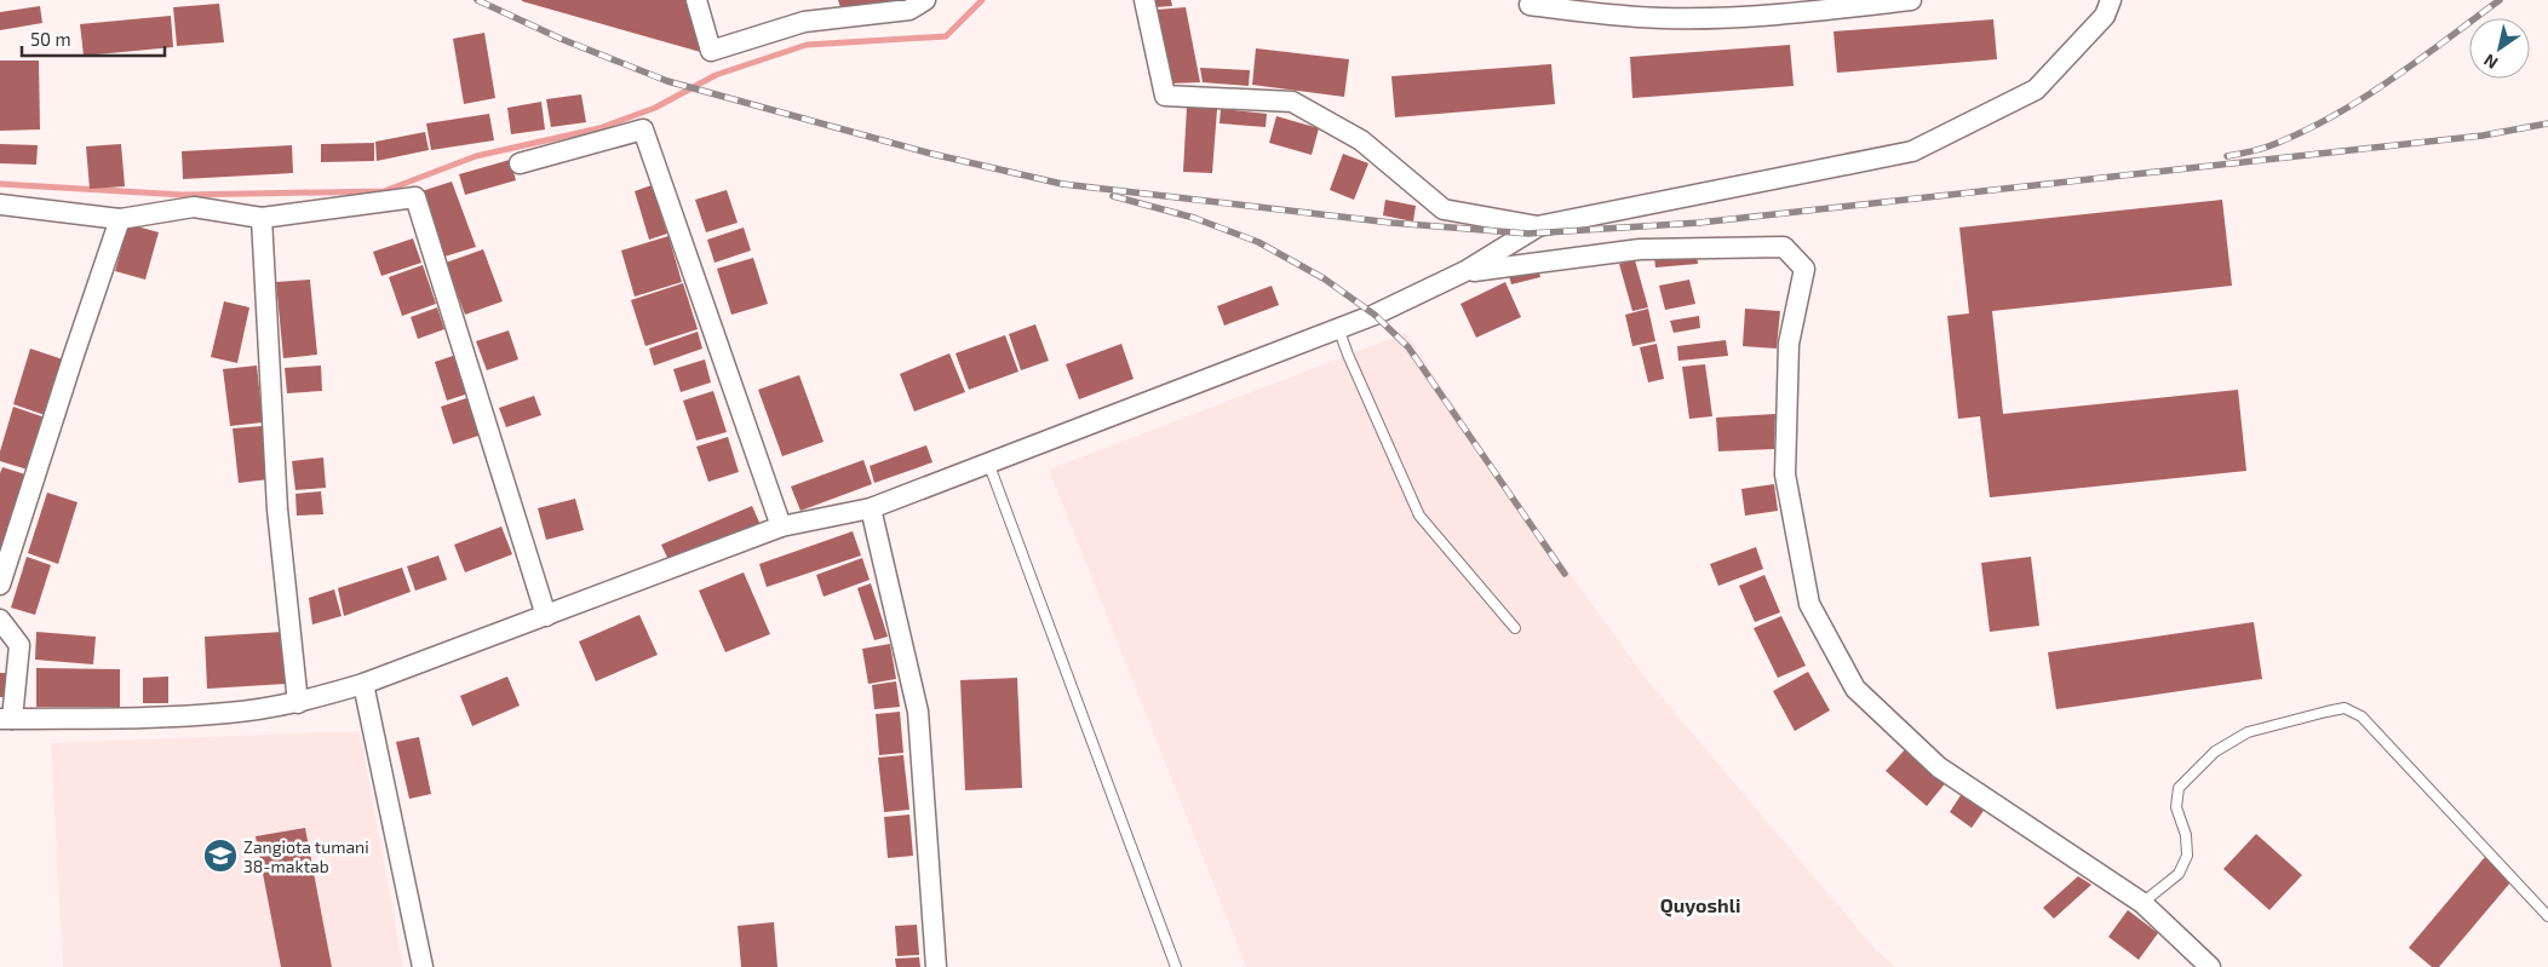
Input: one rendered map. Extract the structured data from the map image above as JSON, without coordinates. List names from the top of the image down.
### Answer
{
  "districts": ["Quyoshli"],
  "places": {
    "school or university": ["Zangiota tumani 38-maktab"]
  },
  "scale_bar": "50 m",
  "north": "bottom left"
}
